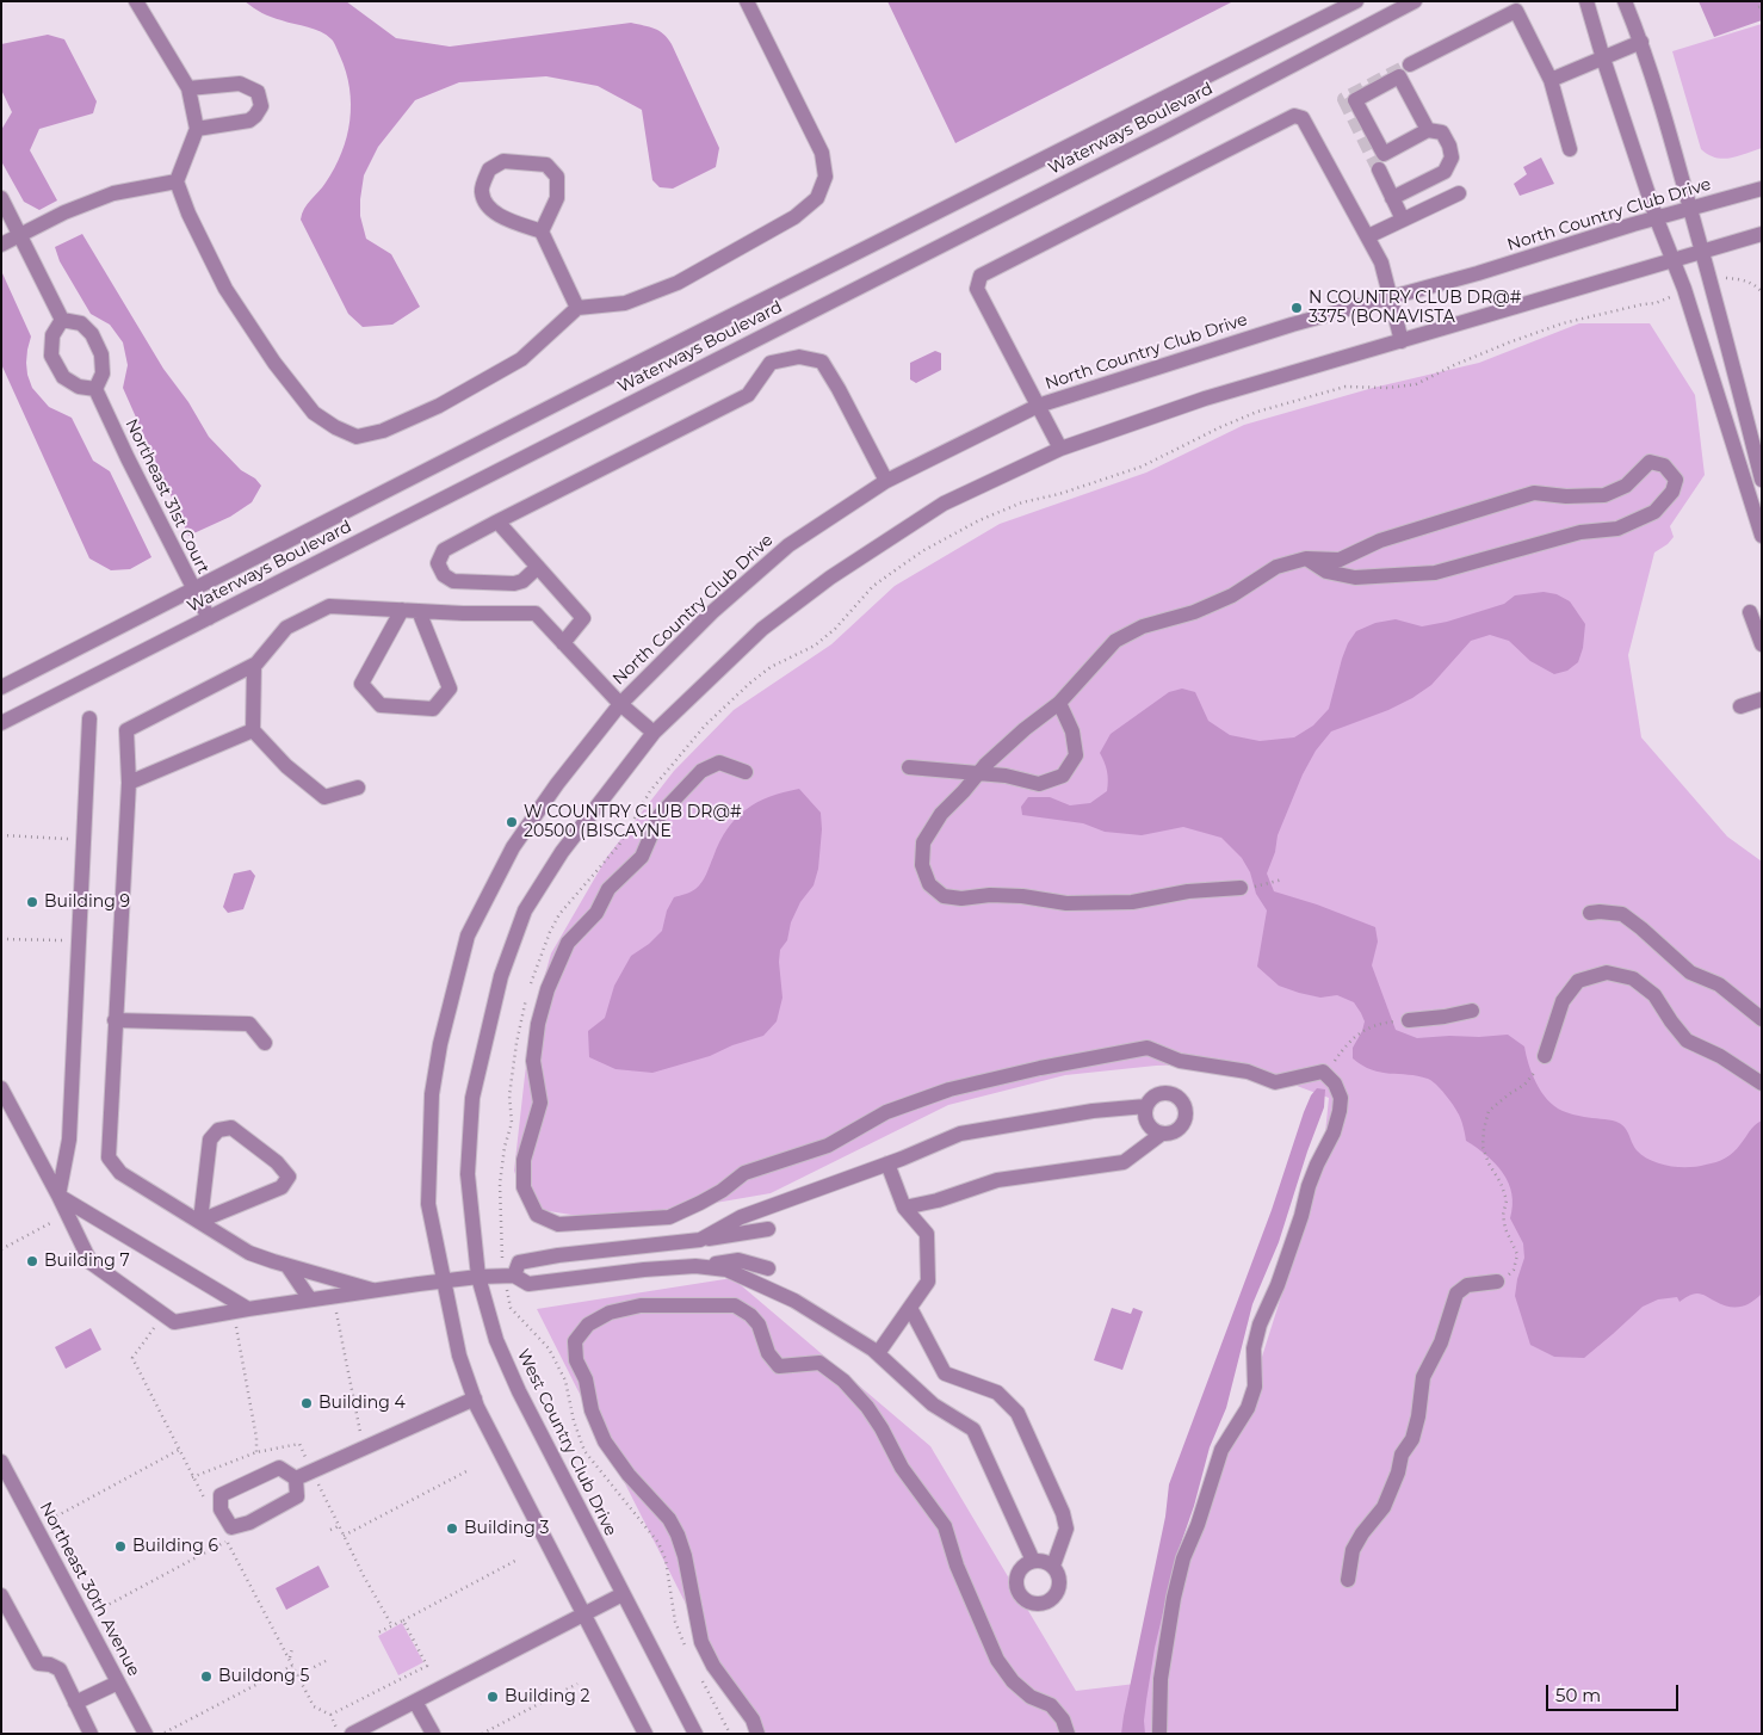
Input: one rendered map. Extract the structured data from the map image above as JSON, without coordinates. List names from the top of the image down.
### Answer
{
  "streets": {
    "street": [
      "Waterways Boulevard",
      "North Country Club Drive",
      "Northeast 31st Court",
      "West Country Club Drive",
      "Northeast 30th Avenue"
    ]
  },
  "crossings": [
    ["Waterways Boulevard", "Northeast 31st Court"]
  ],
  "places": [
    "N COUNTRY CLUB DR@# 3375 (BONAVISTA",
    "W COUNTRY CLUB DR@# 20500 (BISCAYNE",
    "Building 9",
    "Building 7",
    "Building 4",
    "Building 3",
    "Building 6",
    "Buildong 5",
    "Building 2"
  ],
  "scale_bar": "50 m"
}
